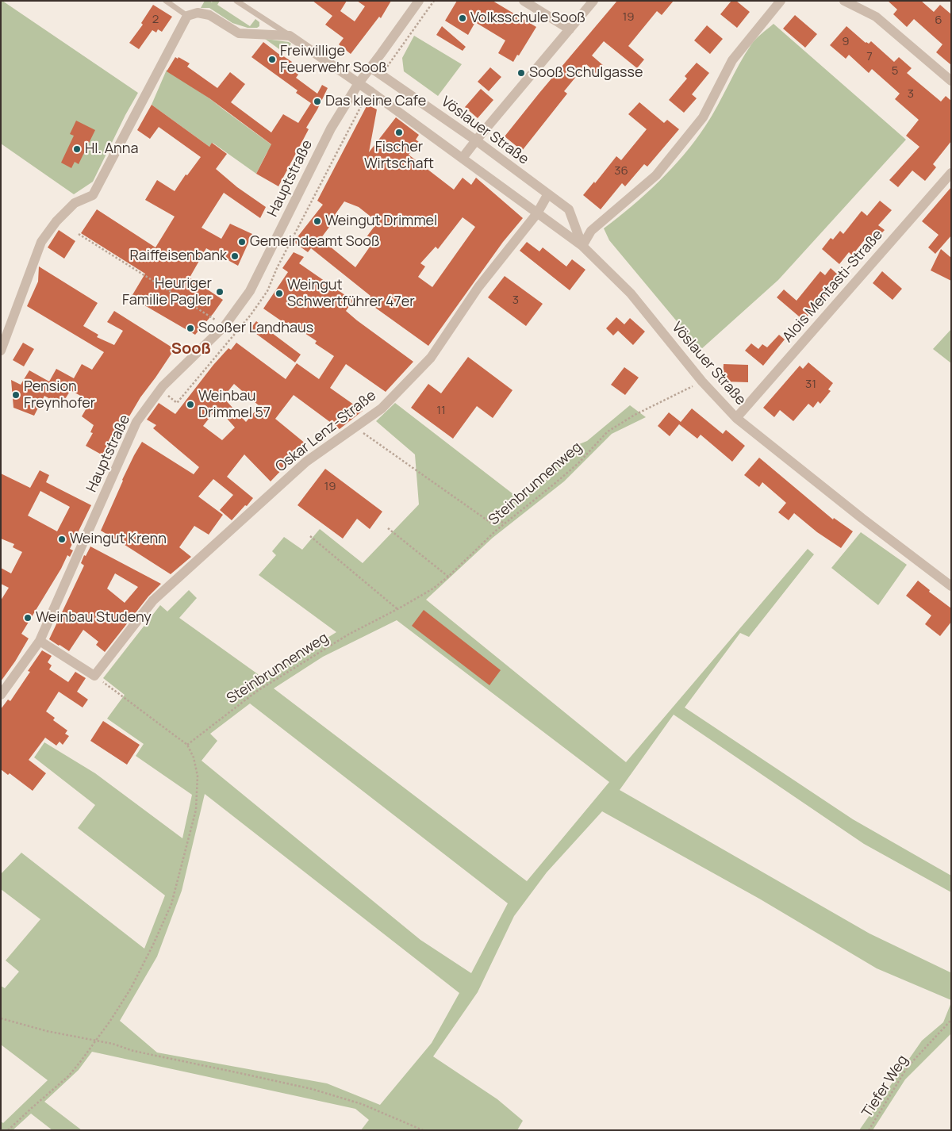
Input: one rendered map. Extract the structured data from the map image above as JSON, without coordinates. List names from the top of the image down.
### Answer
{
  "streets": {
    "street": [
      "Vöslauer Straße",
      "Hauptstraße",
      "Alois Mentasti-Straße",
      "Oskar Lenz-Straße"
    ],
    "path": ["Steinbrunnenweg", "Tiefer Weg"]
  },
  "crossings": [
    ["Vöslauer Straße", "Hauptstraße"],
    ["Vöslauer Straße", "Alois Mentasti-Straße"],
    ["Vöslauer Straße", "Oskar Lenz-Straße"],
    ["Vöslauer Straße", "Steinbrunnenweg"]
  ],
  "districts": ["Sooß"],
  "places": [
    "Volksschule Sooß",
    "Freiwillige Feuerwehr Sooß",
    "Sooß Schulgasse",
    "Das kleine Cafe",
    "Fischer Wirtschaft",
    "Hl. Anna",
    "Weingut Drimmel",
    "Gemeindeamt Sooß",
    "Raiffeisenbank",
    "Heuriger Familie Pagler",
    "Weingut Schwertführer 47er",
    "Sooßer Landhaus",
    "Pension Freynhofer",
    "Weinbau Drimmel 57",
    "Weingut Krenn",
    "Weinbau Studeny"
  ],
  "house_numbers": [
    "19",
    "2",
    "6",
    "9",
    "7",
    "5",
    "3",
    "36",
    "3",
    "31",
    "11",
    "19"
  ]
}
